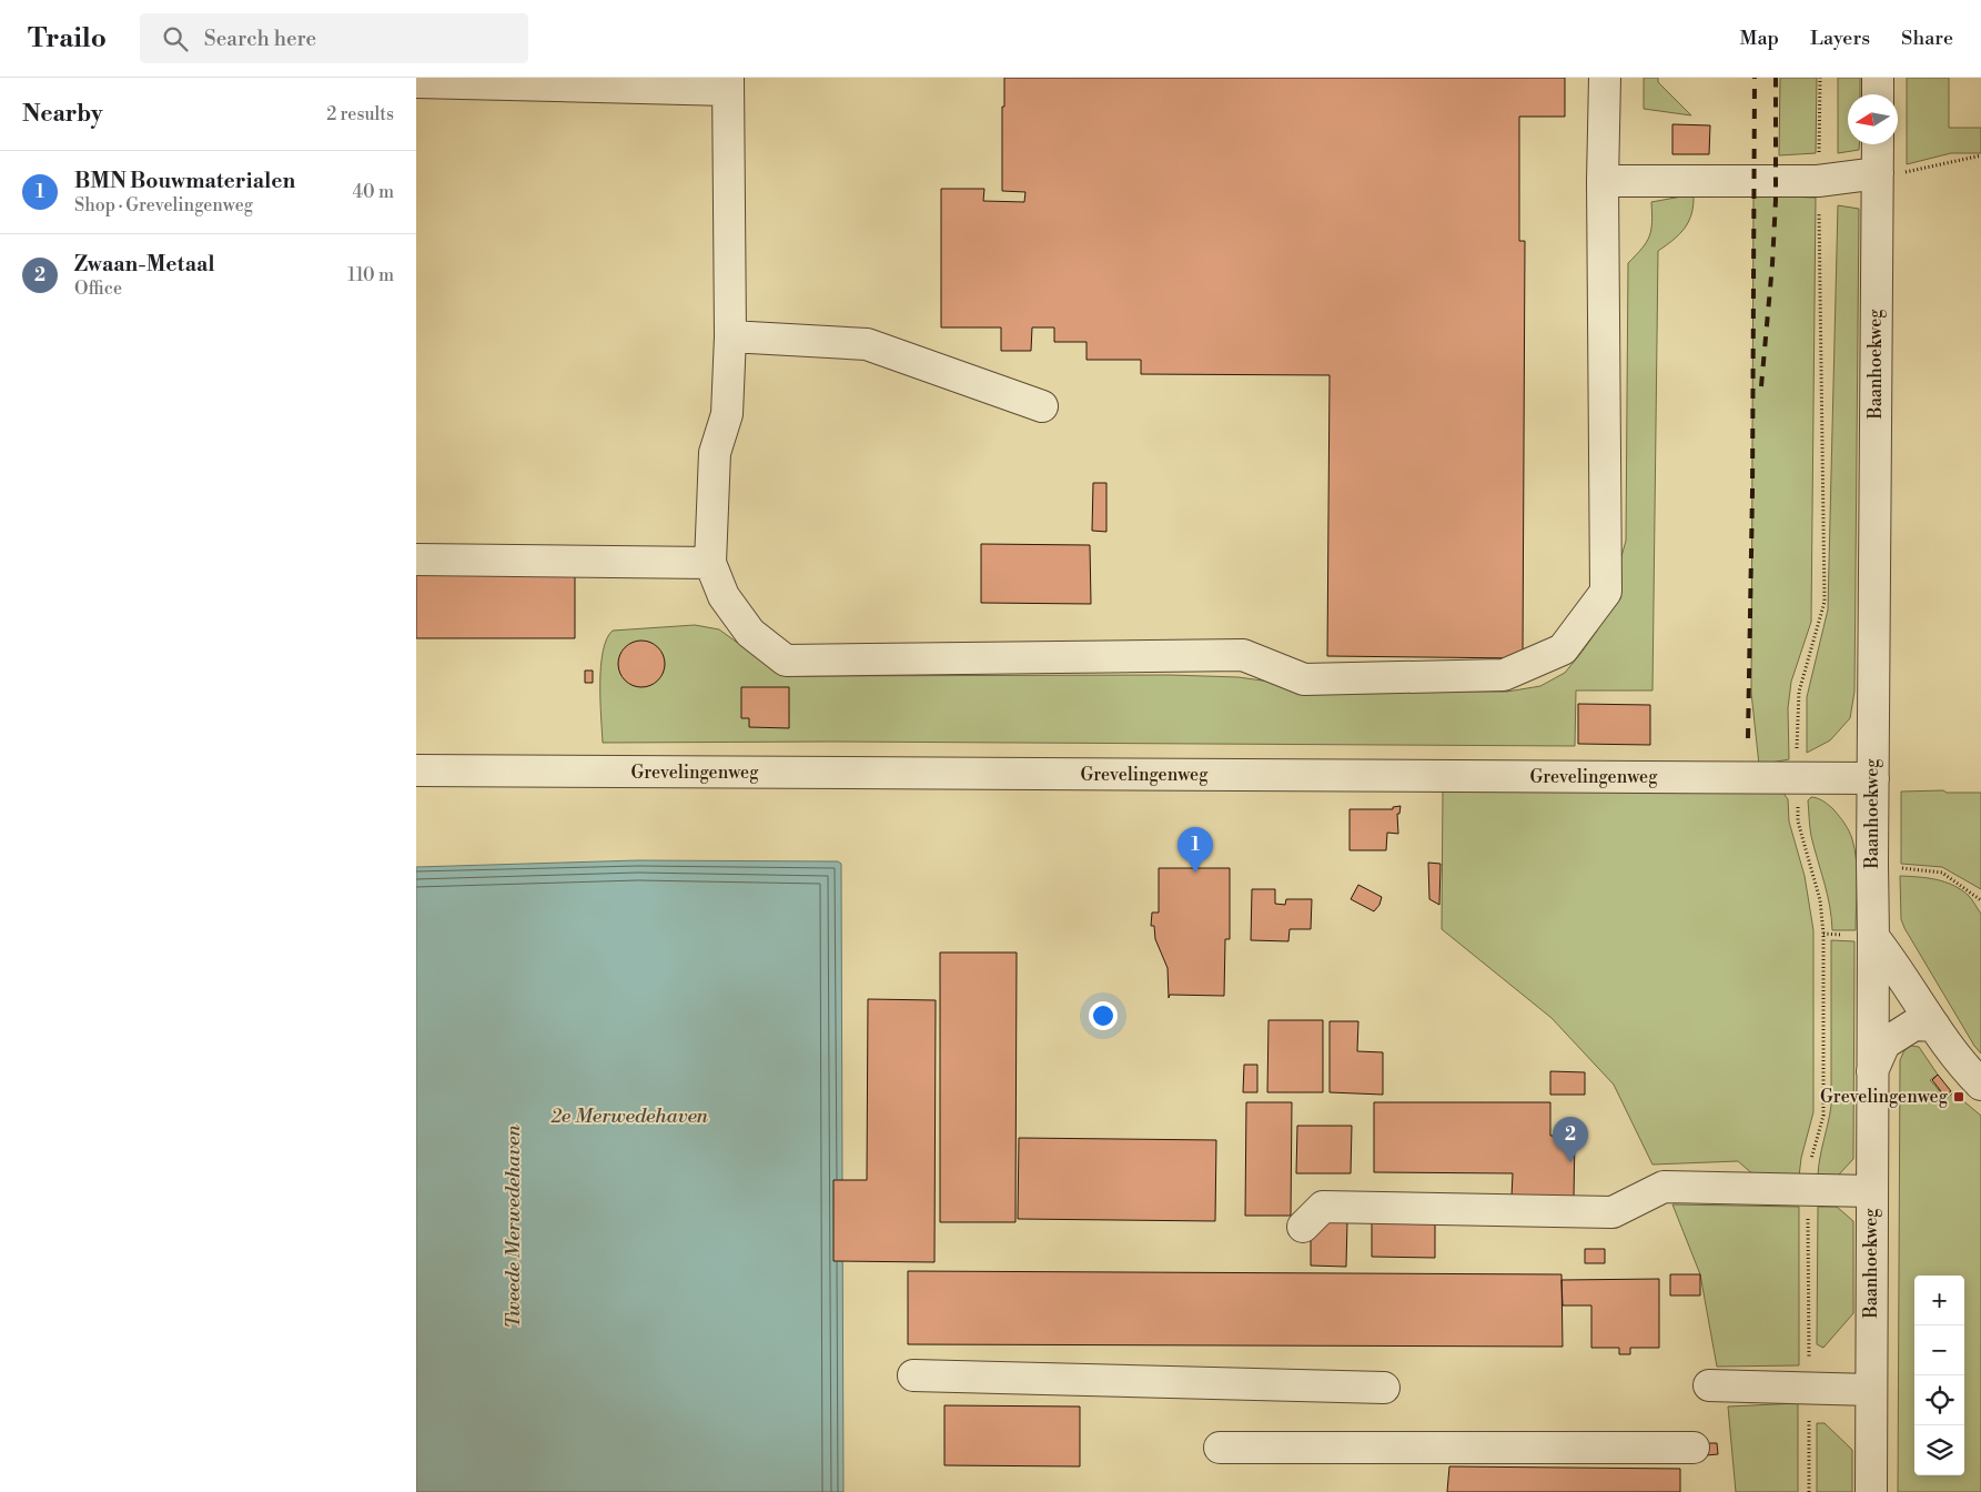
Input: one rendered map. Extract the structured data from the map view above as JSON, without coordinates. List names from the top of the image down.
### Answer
{
  "streets": {
    "street": ["Baanhoekweg", "Grevelingenweg"]
  },
  "crossings": [
    ["Baanhoekweg", "Grevelingenweg"]
  ],
  "water": ["2e Merwedehaven", "Tweede Merwedehaven"],
  "places": {
    "transit": ["Grevelingenweg"]
  },
  "north": "left",
  "page": {
    "header": "Trailo",
    "search": "Search here",
    "nav": ["Map", "Layers", "Share"],
    "heading": ["Nearby", "2 results"],
    "list": [
      {
        "mark": "1",
        "name": "BMN Bouwmaterialen",
        "note": "Shop · Grevelingenweg",
        "value": "40 m"
      },
      {
        "mark": "2",
        "name": "Zwaan-Metaal",
        "note": "Office",
        "value": "110 m"
      }
    ],
    "pins": ["1", "2"],
    "map_buttons": ["+", "−"]
  }
}
